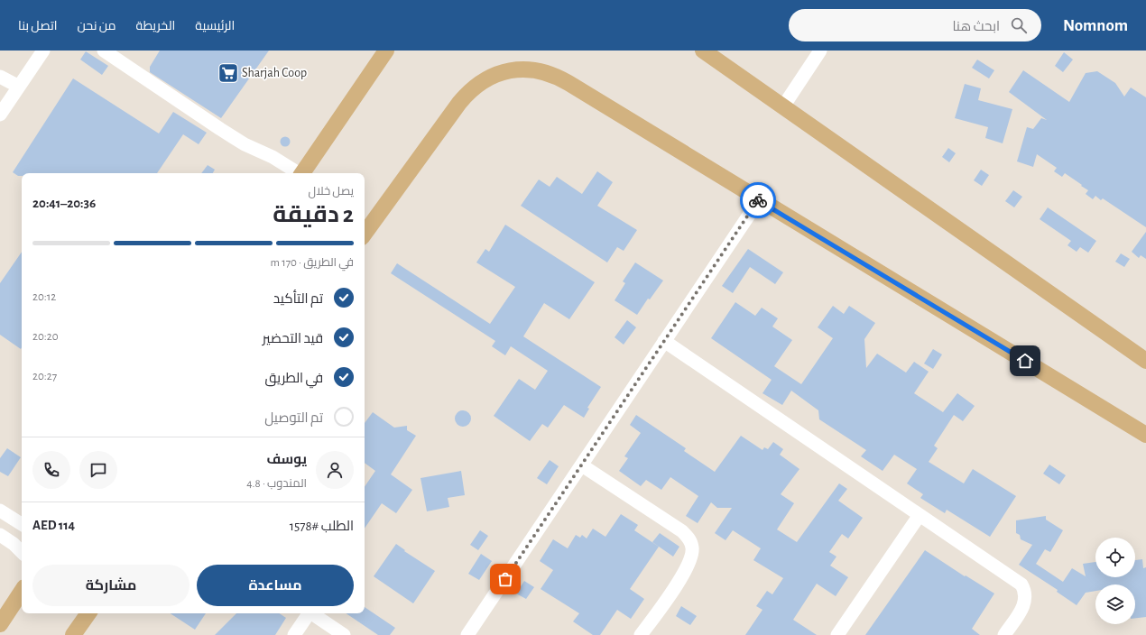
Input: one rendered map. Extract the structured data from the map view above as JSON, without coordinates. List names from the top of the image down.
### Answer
{
  "places": {
    "supermarket": ["Sharjah Coop"]
  },
  "page": {
    "header": "Nomnom",
    "search": "ابحث هنا",
    "nav": [
      "الرئيسية",
      "الخريطة",
      "من نحن",
      "اتصل بنا"
    ],
    "heading": ["2 دقيقة", "يصل خلال", "20:36–20:41"],
    "panel": [
      "يوسف",
      "المندوب · 4.8",
      "الطلب #1578",
      "AED 114"
    ],
    "bar": "في الطريق · 170 m",
    "list": [
      ["تم التأكيد", "20:12"],
      ["قيد التحضير", "20:20"],
      ["في الطريق", "20:27"],
      "تم التوصيل"
    ],
    "buttons": ["مساعدة", "مشاركة"]
  }
}
